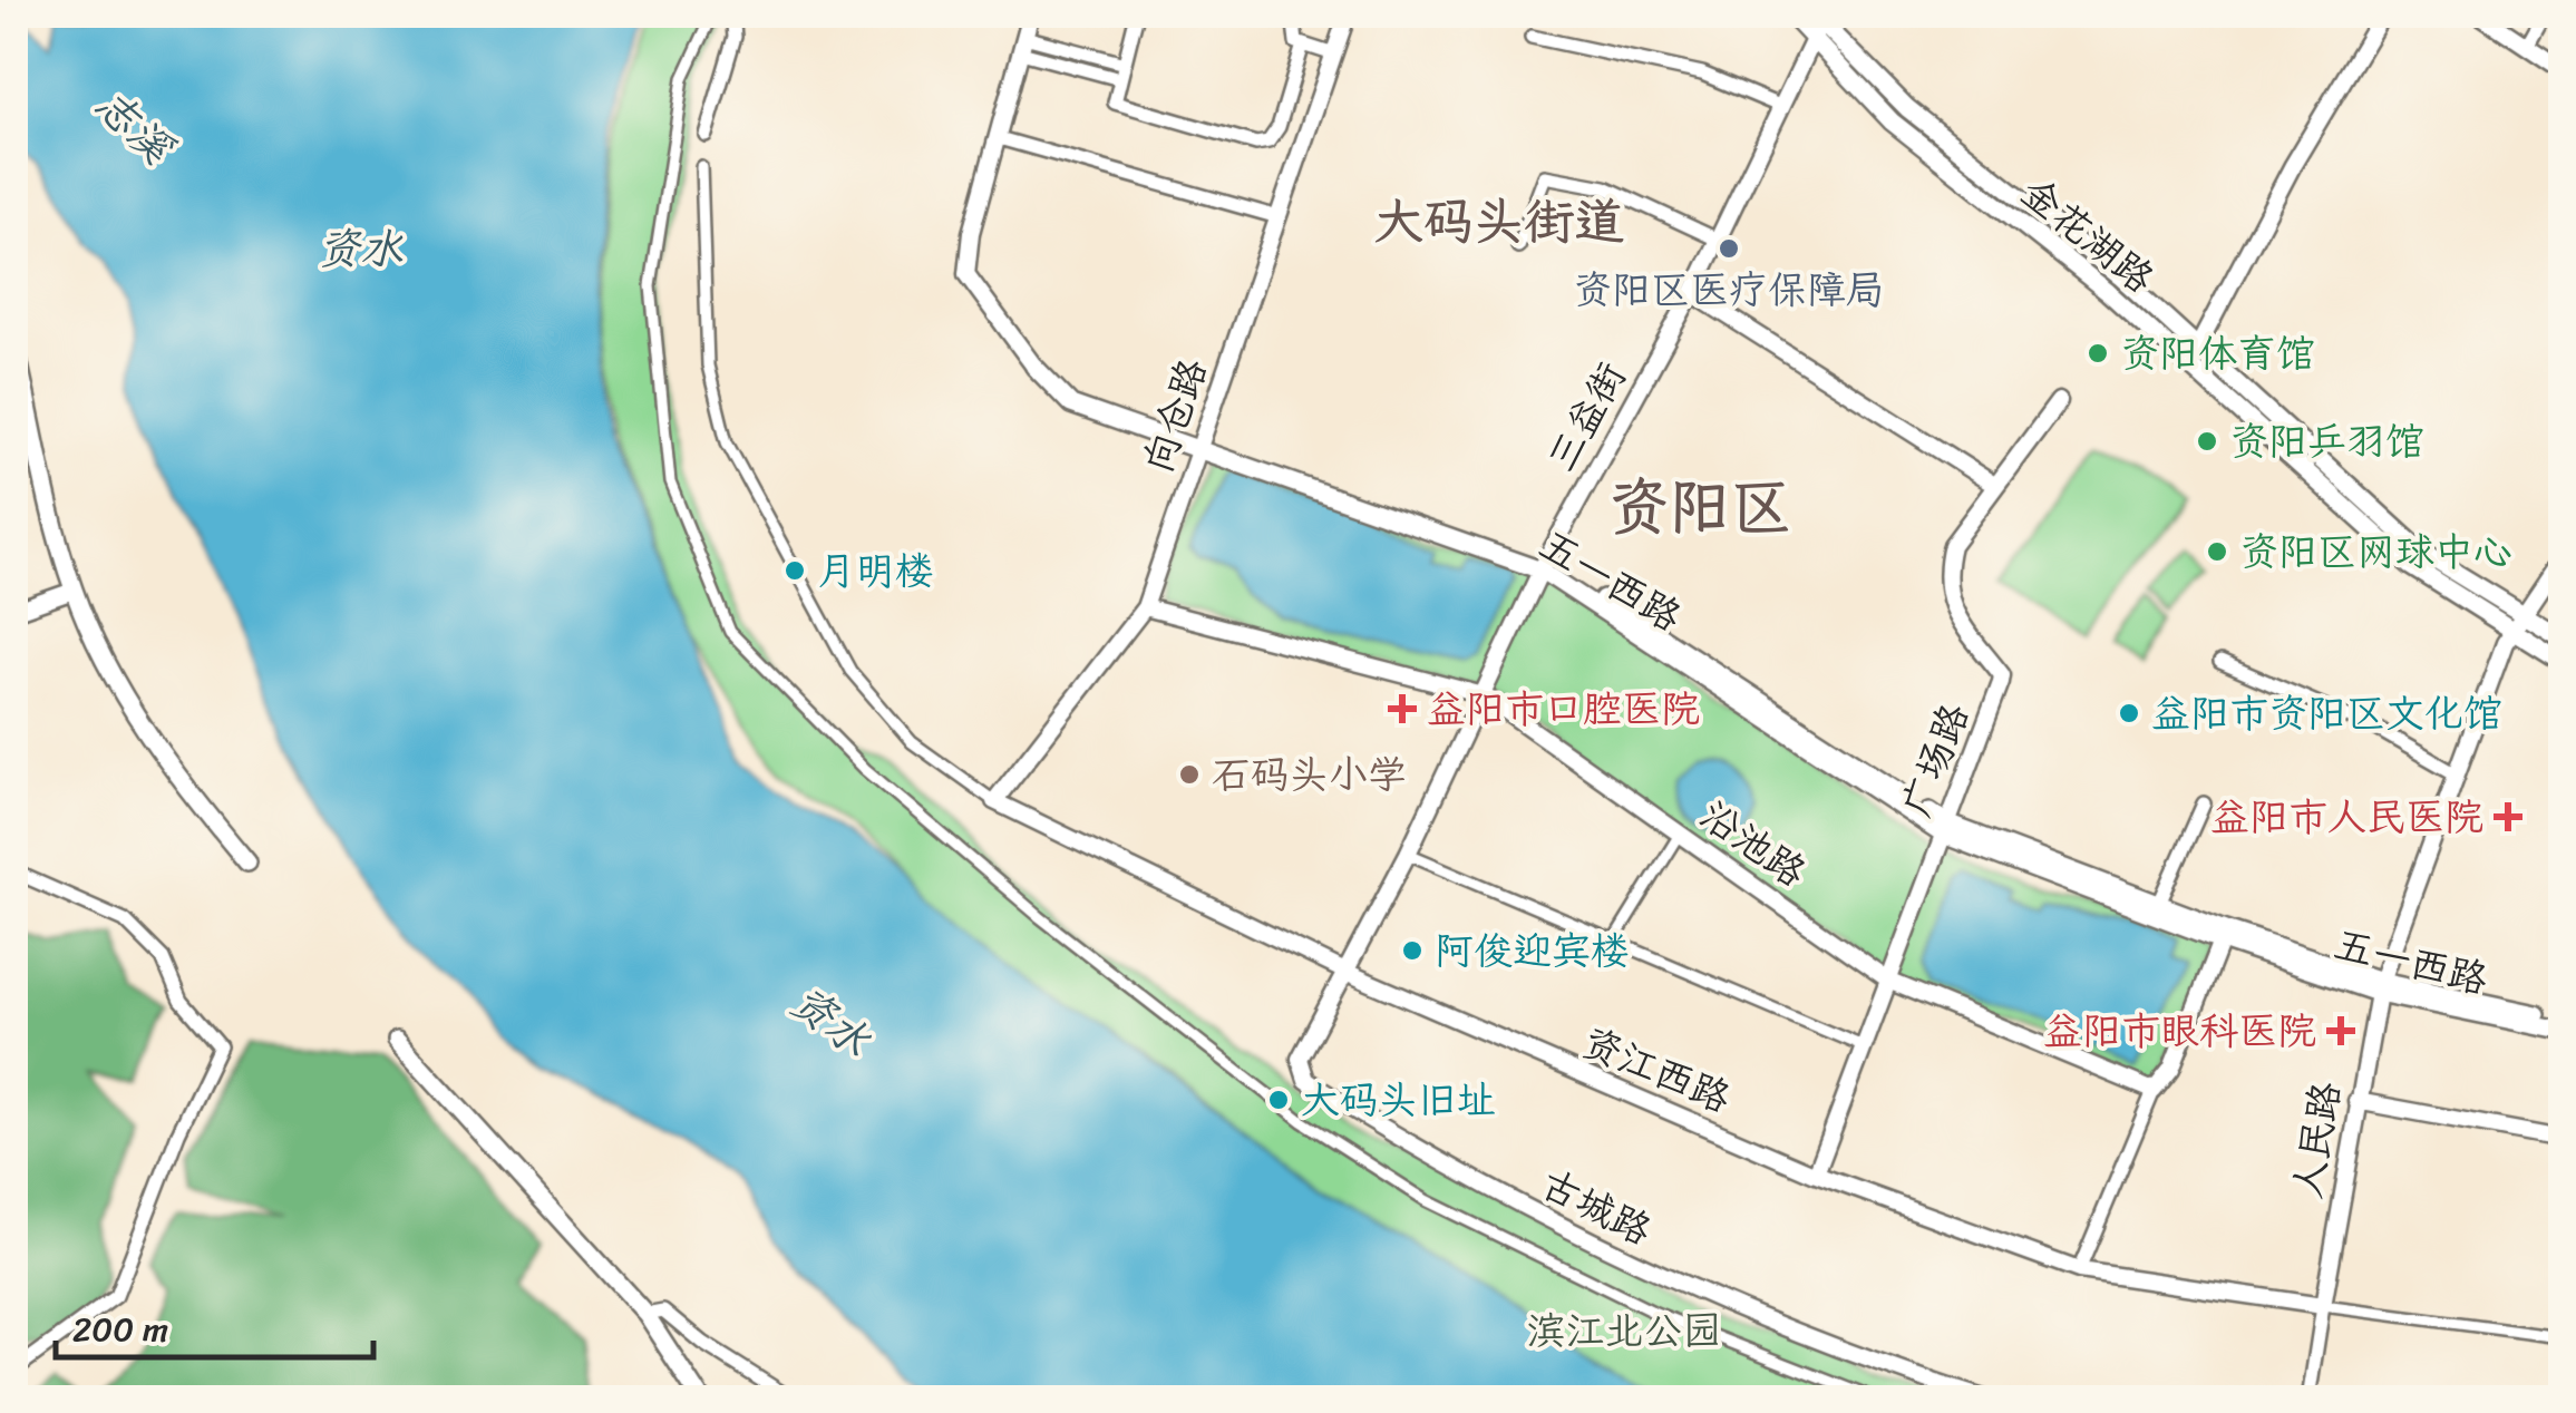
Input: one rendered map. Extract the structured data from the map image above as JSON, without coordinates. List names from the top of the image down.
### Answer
{
  "streets": {
    "main road": ["金花湖路", "五一西路"],
    "street": [
      "向仓路",
      "三益街",
      "广场路",
      "沿池路",
      "资江西路",
      "人民路",
      "古城路"
    ]
  },
  "crossings": [
    ["金花湖路", "三益街"],
    ["金花湖路", "人民路"],
    ["向仓路", "五一西路"],
    ["向仓路", "沿池路"],
    ["向仓路", "资江西路"],
    ["三益街", "五一西路"],
    ["三益街", "沿池路"],
    ["三益街", "资江西路"],
    ["三益街", "古城路"],
    ["五一西路", "广场路"],
    ["五一西路", "人民路"],
    ["广场路", "沿池路"],
    ["广场路", "资江西路"],
    ["资江西路", "人民路"],
    ["资江西路", "古城路"]
  ],
  "districts": ["大码头街道", "资阳区"],
  "water": ["志溪", "资水"],
  "parks": ["滨江北公园"],
  "places": {
    "other": [
      "资阳区医疗保障局",
      "资阳体育馆",
      "资阳乒羽馆",
      "资阳区网球中心",
      "月明楼",
      "益阳市资阳区文化馆",
      "石码头小学",
      "阿俊迎宾楼",
      "大码头旧址"
    ],
    "health": ["益阳市口腔医院", "益阳市人民医院", "益阳市眼科医院"]
  },
  "scale_bar": "200 m"
}
